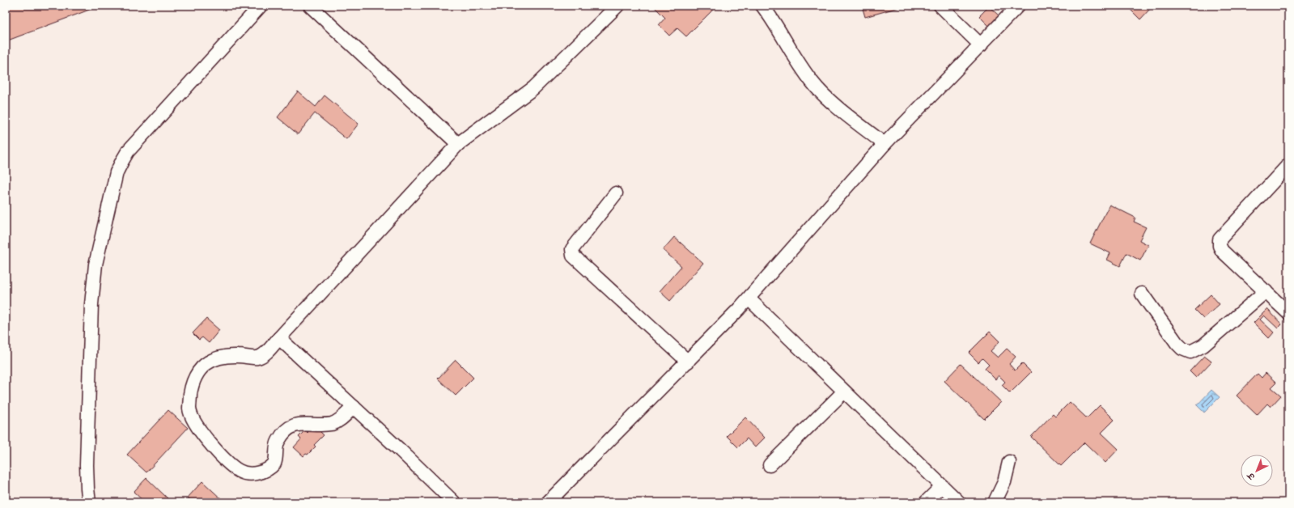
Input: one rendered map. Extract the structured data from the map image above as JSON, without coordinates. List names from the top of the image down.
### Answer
{
  "north": "bottom left"
}
